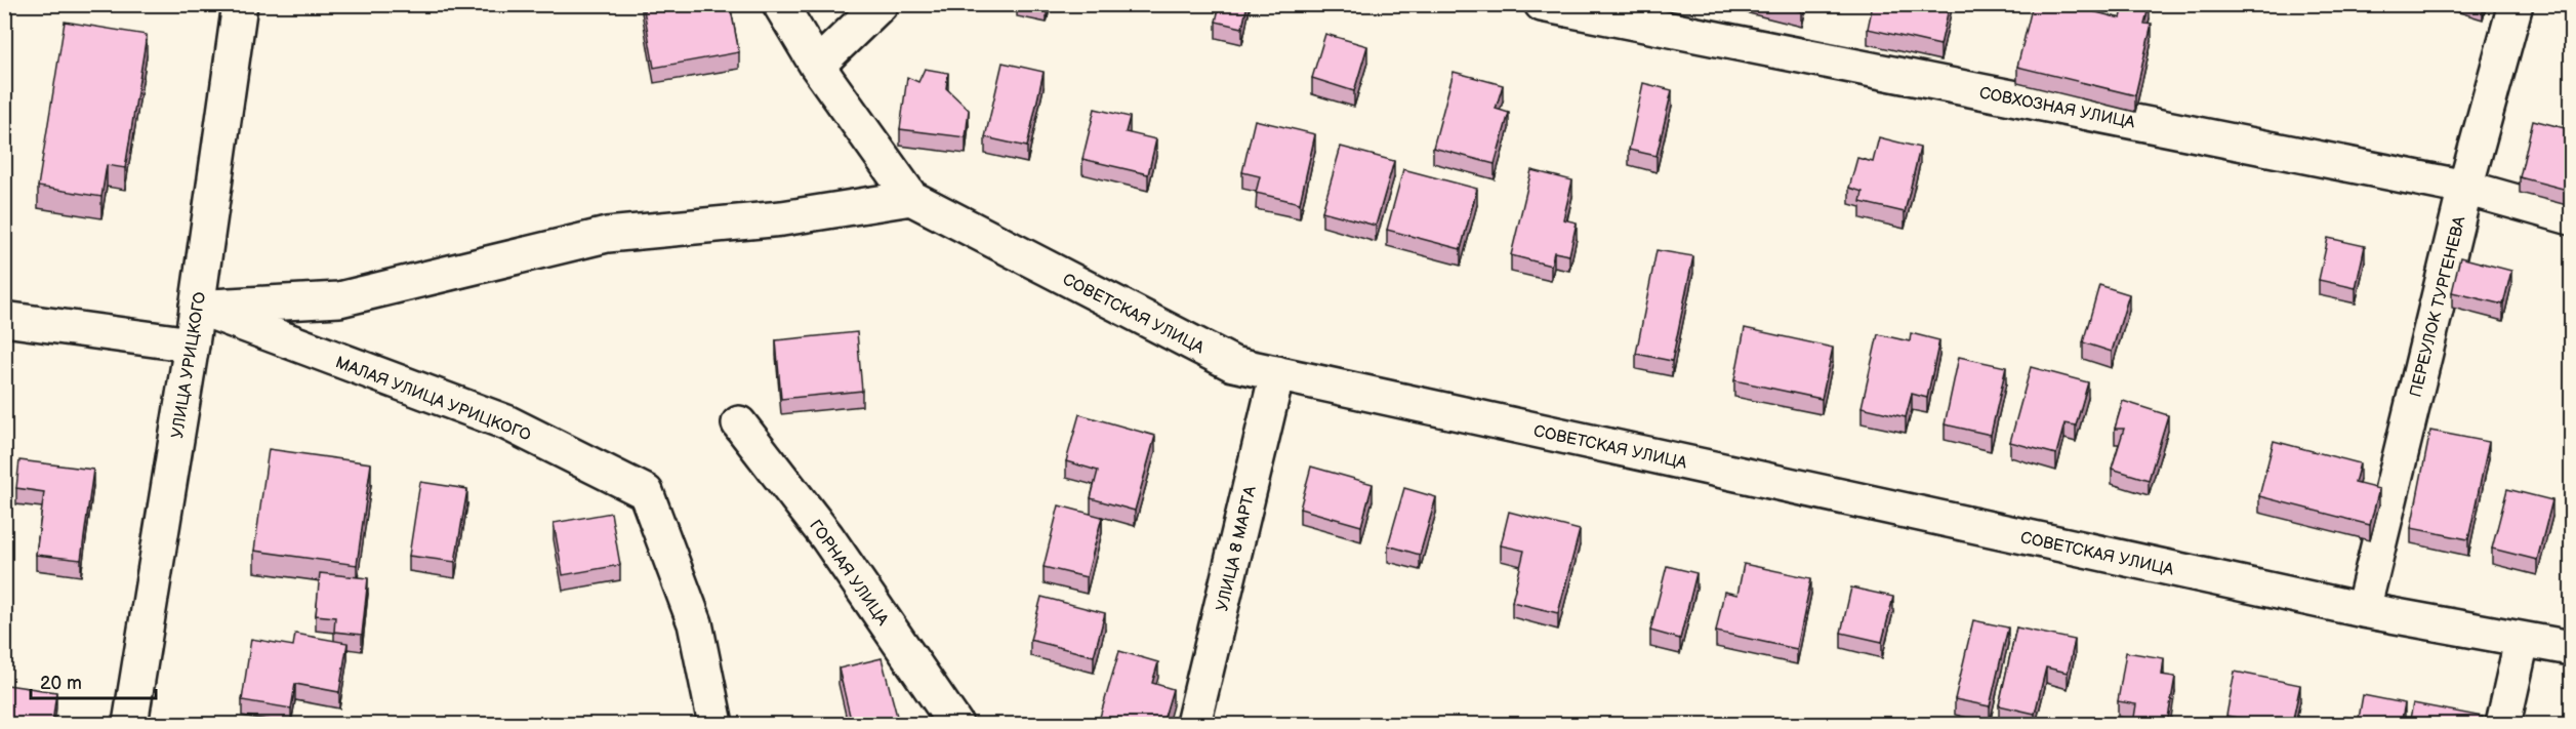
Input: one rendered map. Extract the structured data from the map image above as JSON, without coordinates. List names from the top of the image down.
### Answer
{
  "streets": {
    "street": [
      "СОВХОЗНАЯ УЛИЦА",
      "ПЕРЕУЛОК ТУРГЕНЕВА",
      "СОВЕТСКАЯ УЛИЦА",
      "УЛИЦА УРИЦКОГО",
      "МАЛАЯ УЛИЦА УРИЦКОГО",
      "УЛИЦА 8 МАРТА",
      "ГОРНАЯ УЛИЦА"
    ]
  },
  "crossings": [
    ["СОВХОЗНАЯ УЛИЦА", "ПЕРЕУЛОК ТУРГЕНЕВА"],
    ["ПЕРЕУЛОК ТУРГЕНЕВА", "СОВЕТСКАЯ УЛИЦА"],
    ["СОВЕТСКАЯ УЛИЦА", "УЛИЦА 8 МАРТА"],
    ["УЛИЦА УРИЦКОГО", "МАЛАЯ УЛИЦА УРИЦКОГО"]
  ],
  "scale_bar": "20 m"
}
